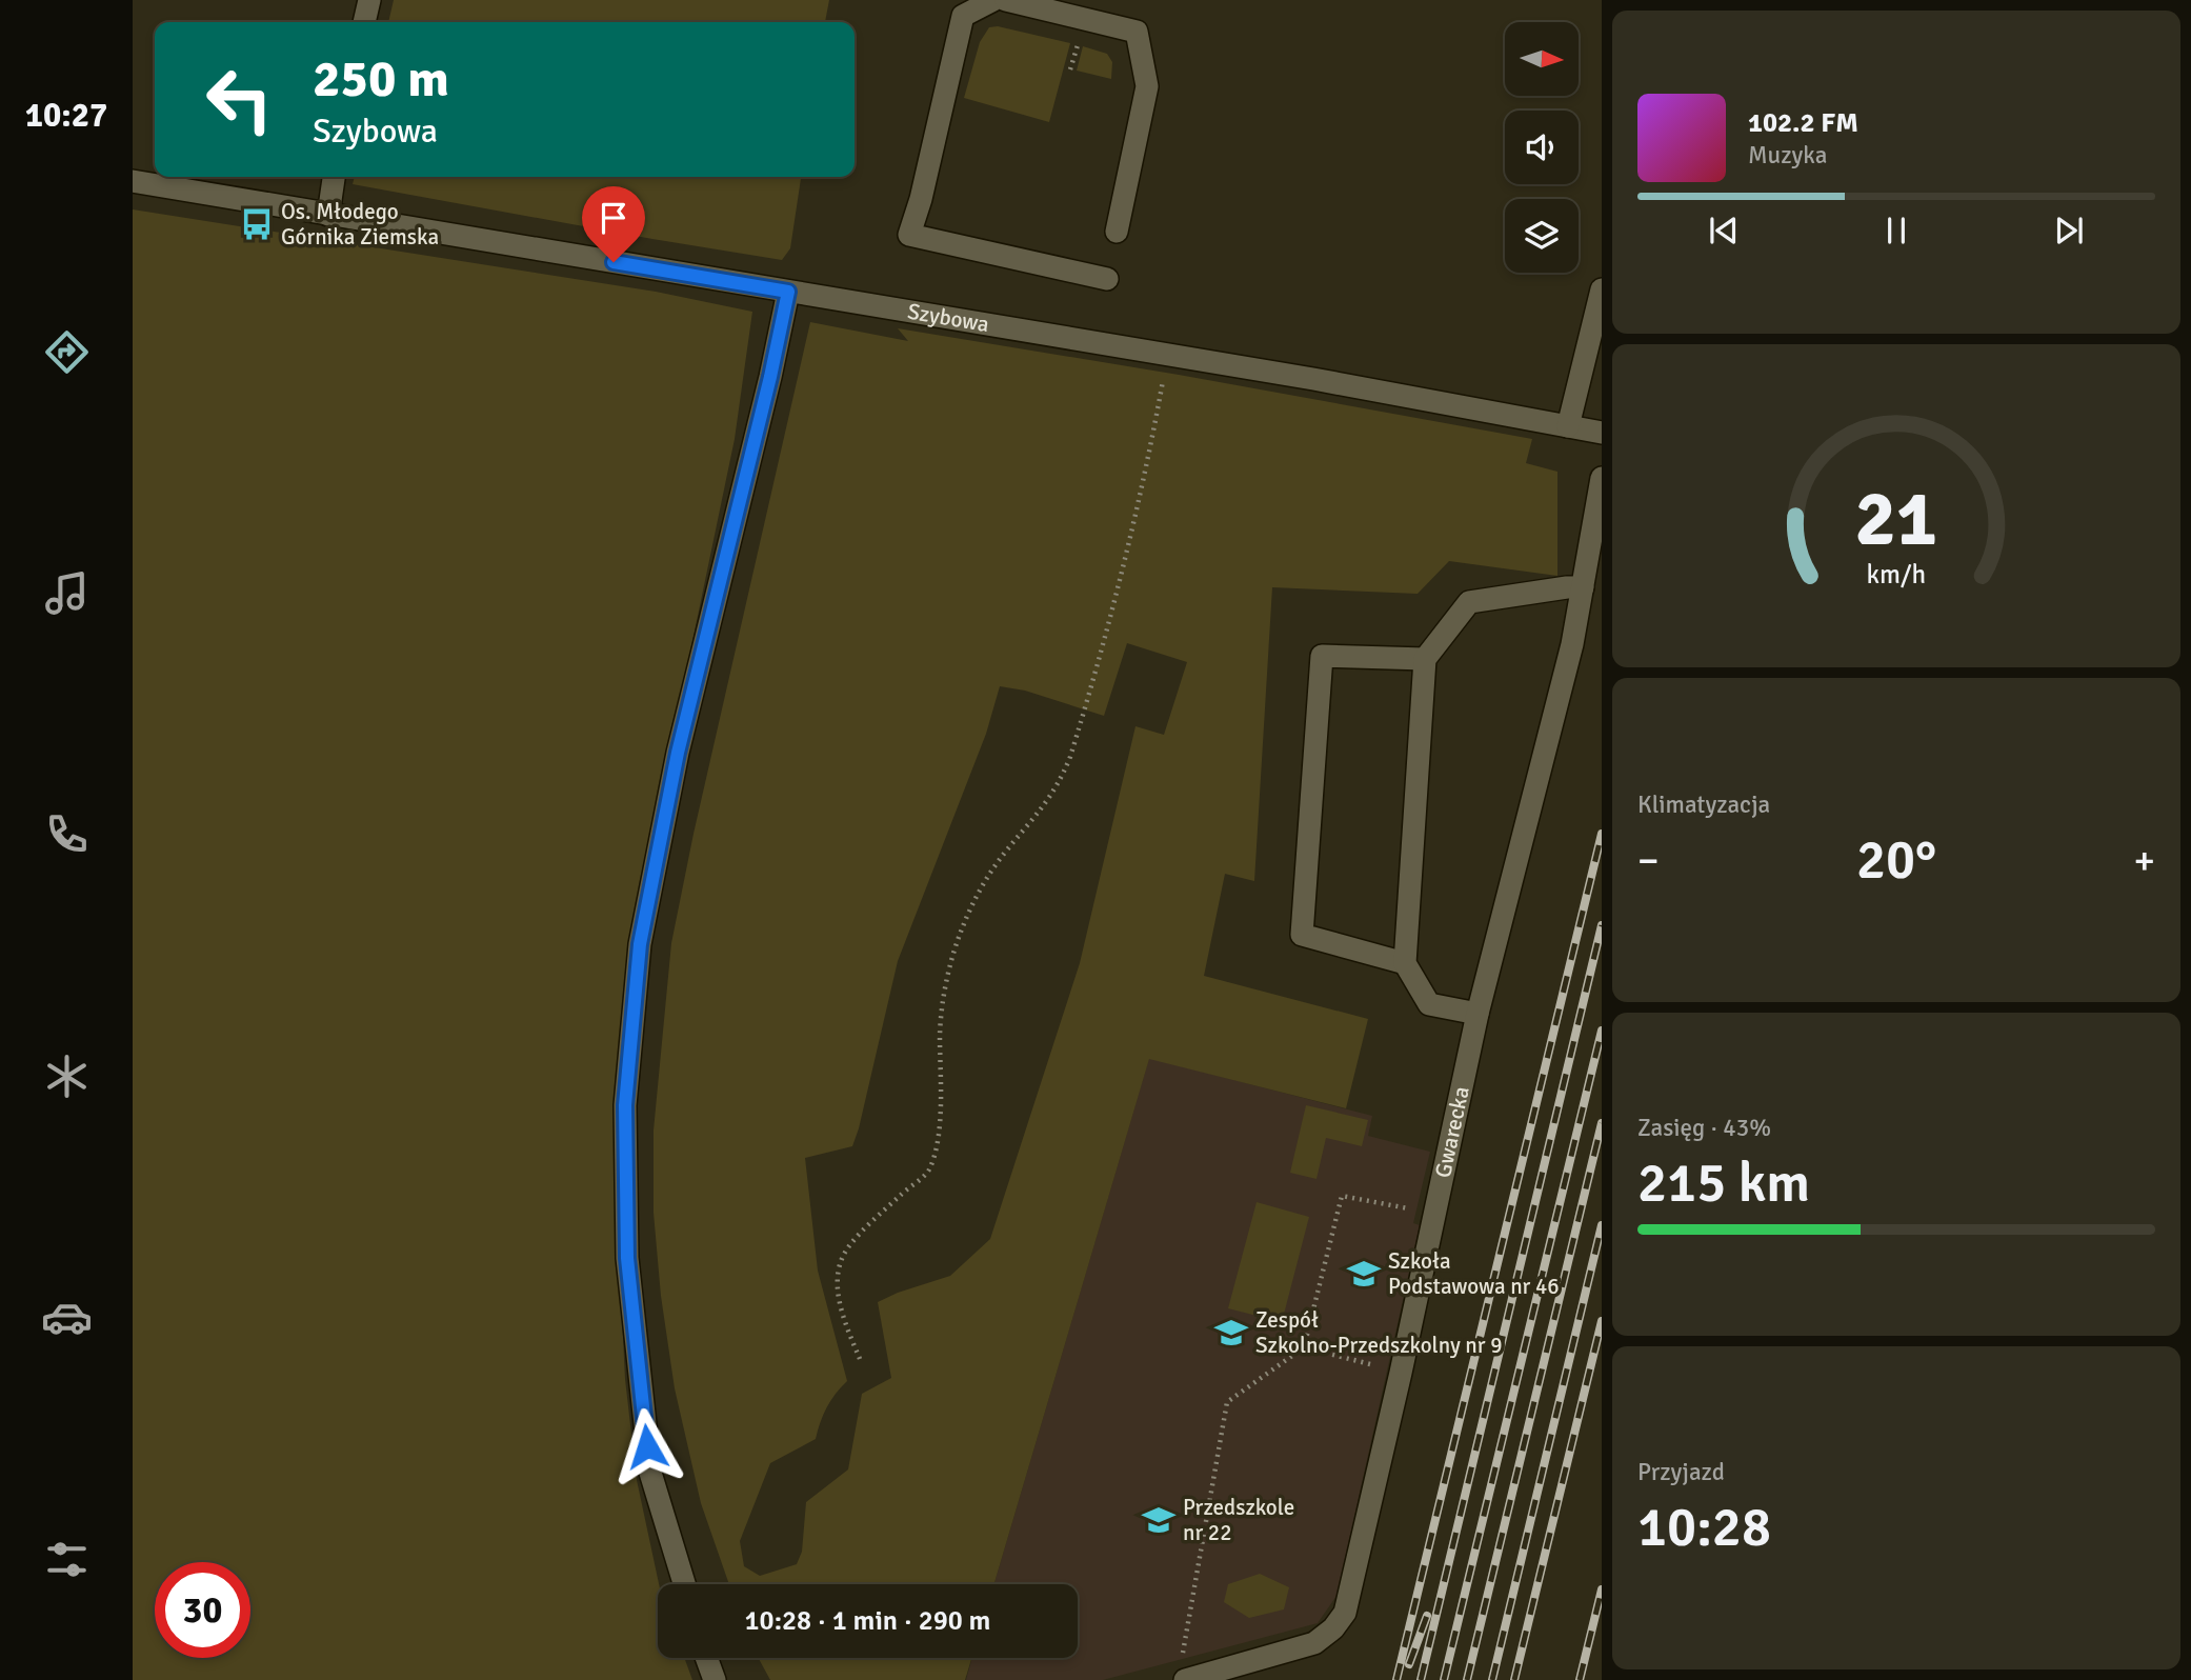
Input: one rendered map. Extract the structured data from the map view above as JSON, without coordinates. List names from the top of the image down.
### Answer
{
  "streets": {
    "street": ["Szybowa", "Gwarecka"]
  },
  "places": {
    "bus stop": ["Os. Młodego Górnika Ziemska"],
    "school or university": ["Szkoła Podstawowa nr 46", "Zespół Szkolno-Przedszkolny nr 9", "Przedszkole nr 22"]
  },
  "north": "right",
  "page": {
    "tabs": "10:27",
    "turn": ["250 m", "Szybowa"],
    "song": ["102.2 FM", "Muzyka"],
    "tile": [
      "Klimatyzacja",
      ["Zasięg · 43%", "215 km"],
      ["Przyjazd", "10:28"]
    ],
    "heat": ["−", "20°", "+"],
    "limit": "30",
    "trip": "10:28 · 1 min · 290 m",
    "gauge": ["21", "km/h"]
  }
}
